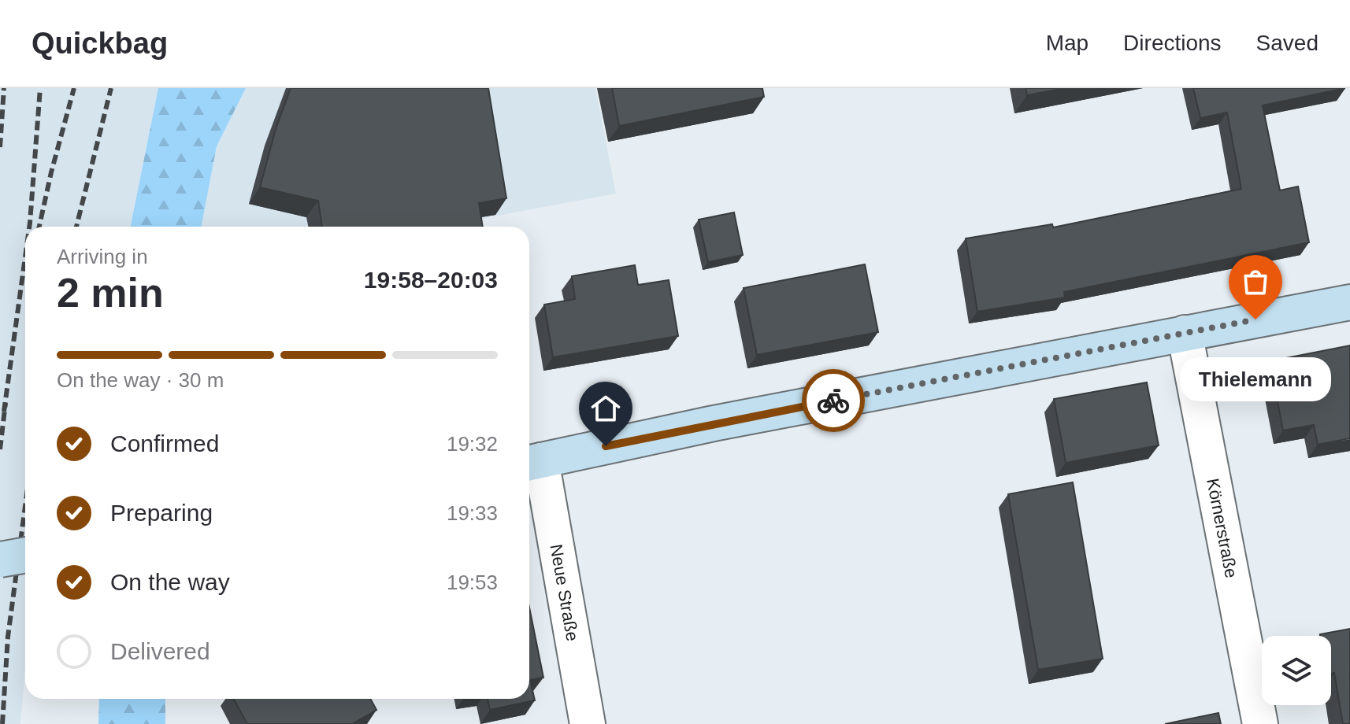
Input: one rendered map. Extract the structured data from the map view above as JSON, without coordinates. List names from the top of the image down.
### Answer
{
  "streets": {
    "street": ["Körnerstraße", "Neue Straße"]
  },
  "places": ["Thielemann"],
  "page": {
    "header": "Quickbag",
    "nav": ["Map", "Directions", "Saved"],
    "heading": ["2 min", "Arriving in", "19:58–20:03"],
    "bar": "On the way · 30 m",
    "bubble": "Thielemann",
    "list": [
      ["Confirmed", "19:32"],
      ["Preparing", "19:33"],
      ["On the way", "19:53"],
      "Delivered"
    ]
  }
}
